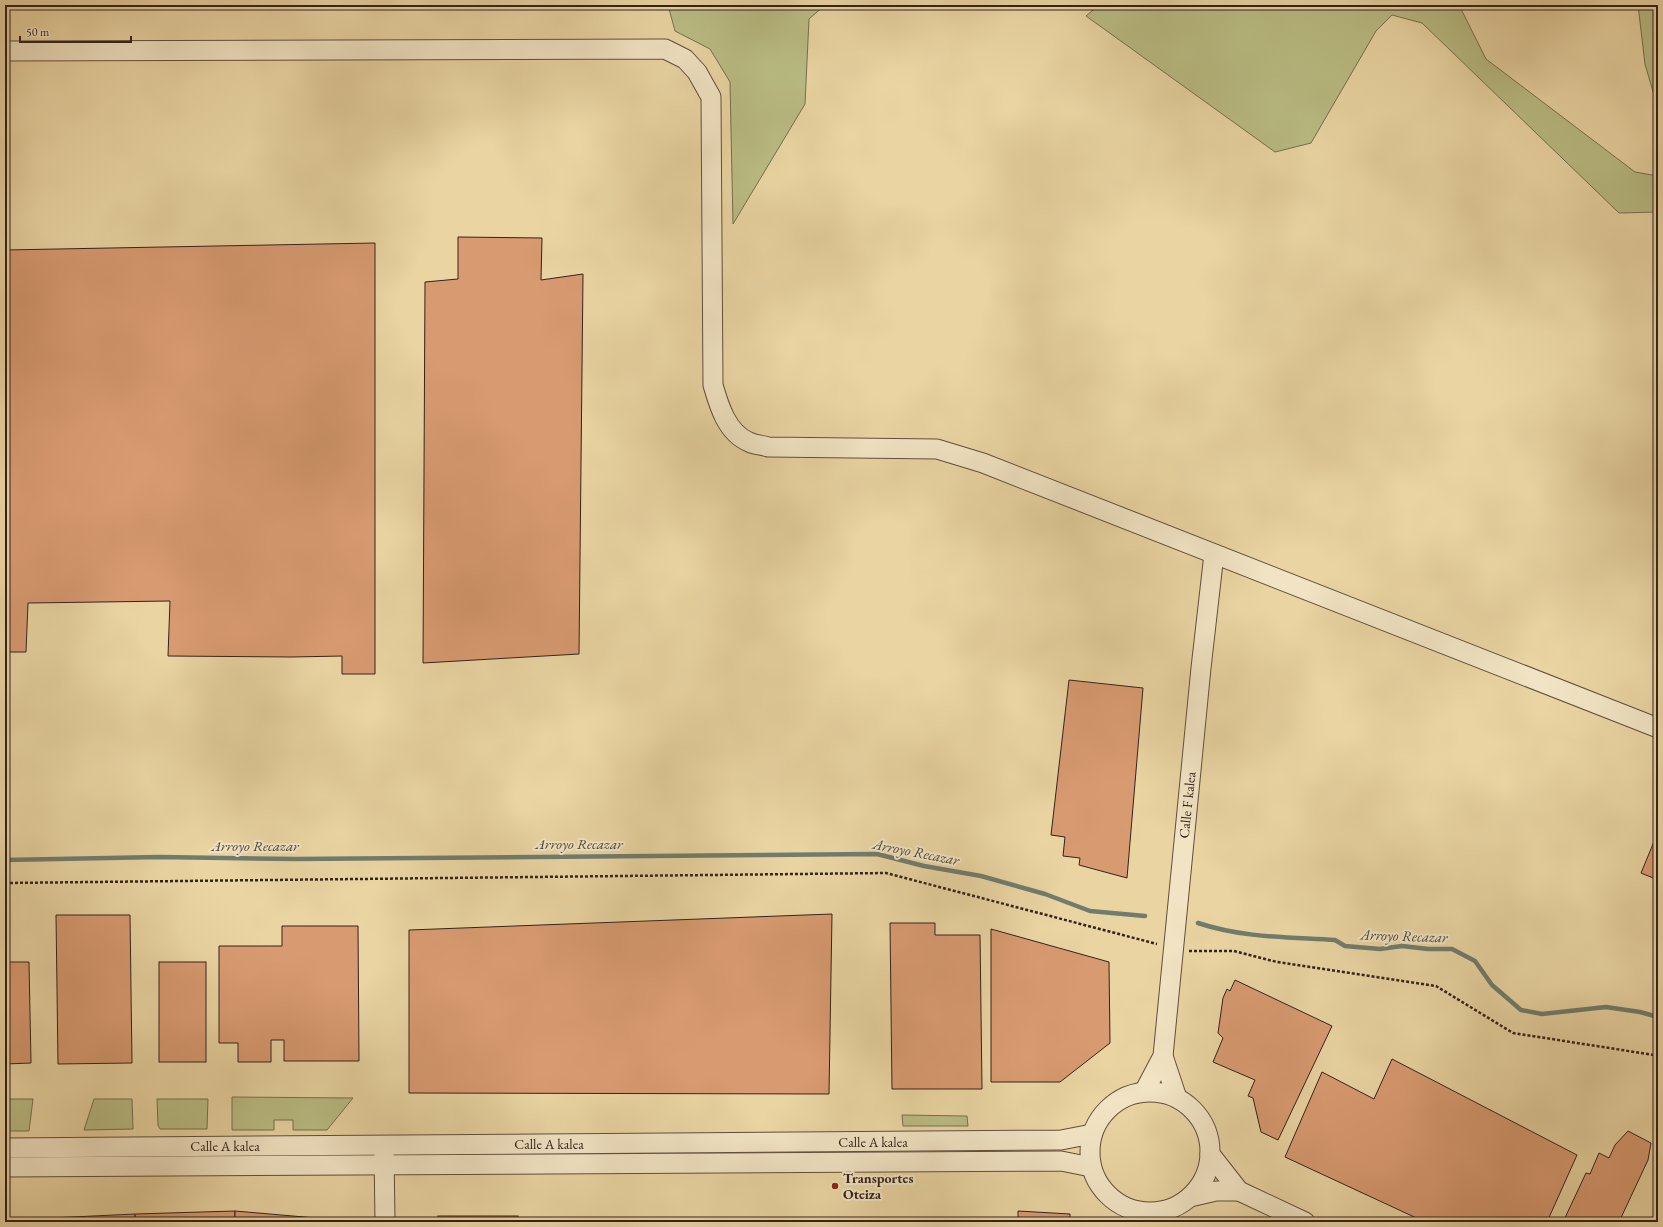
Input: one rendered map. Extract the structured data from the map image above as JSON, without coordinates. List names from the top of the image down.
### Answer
{
  "streets": {
    "street": ["Calle F kalea", "Calle A kalea"]
  },
  "crossings": [
    ["Calle F kalea", "Calle A kalea"]
  ],
  "water": ["Arroyo Recazar"],
  "places": ["Transportes Oteiza"],
  "scale_bar": "50 m"
}
